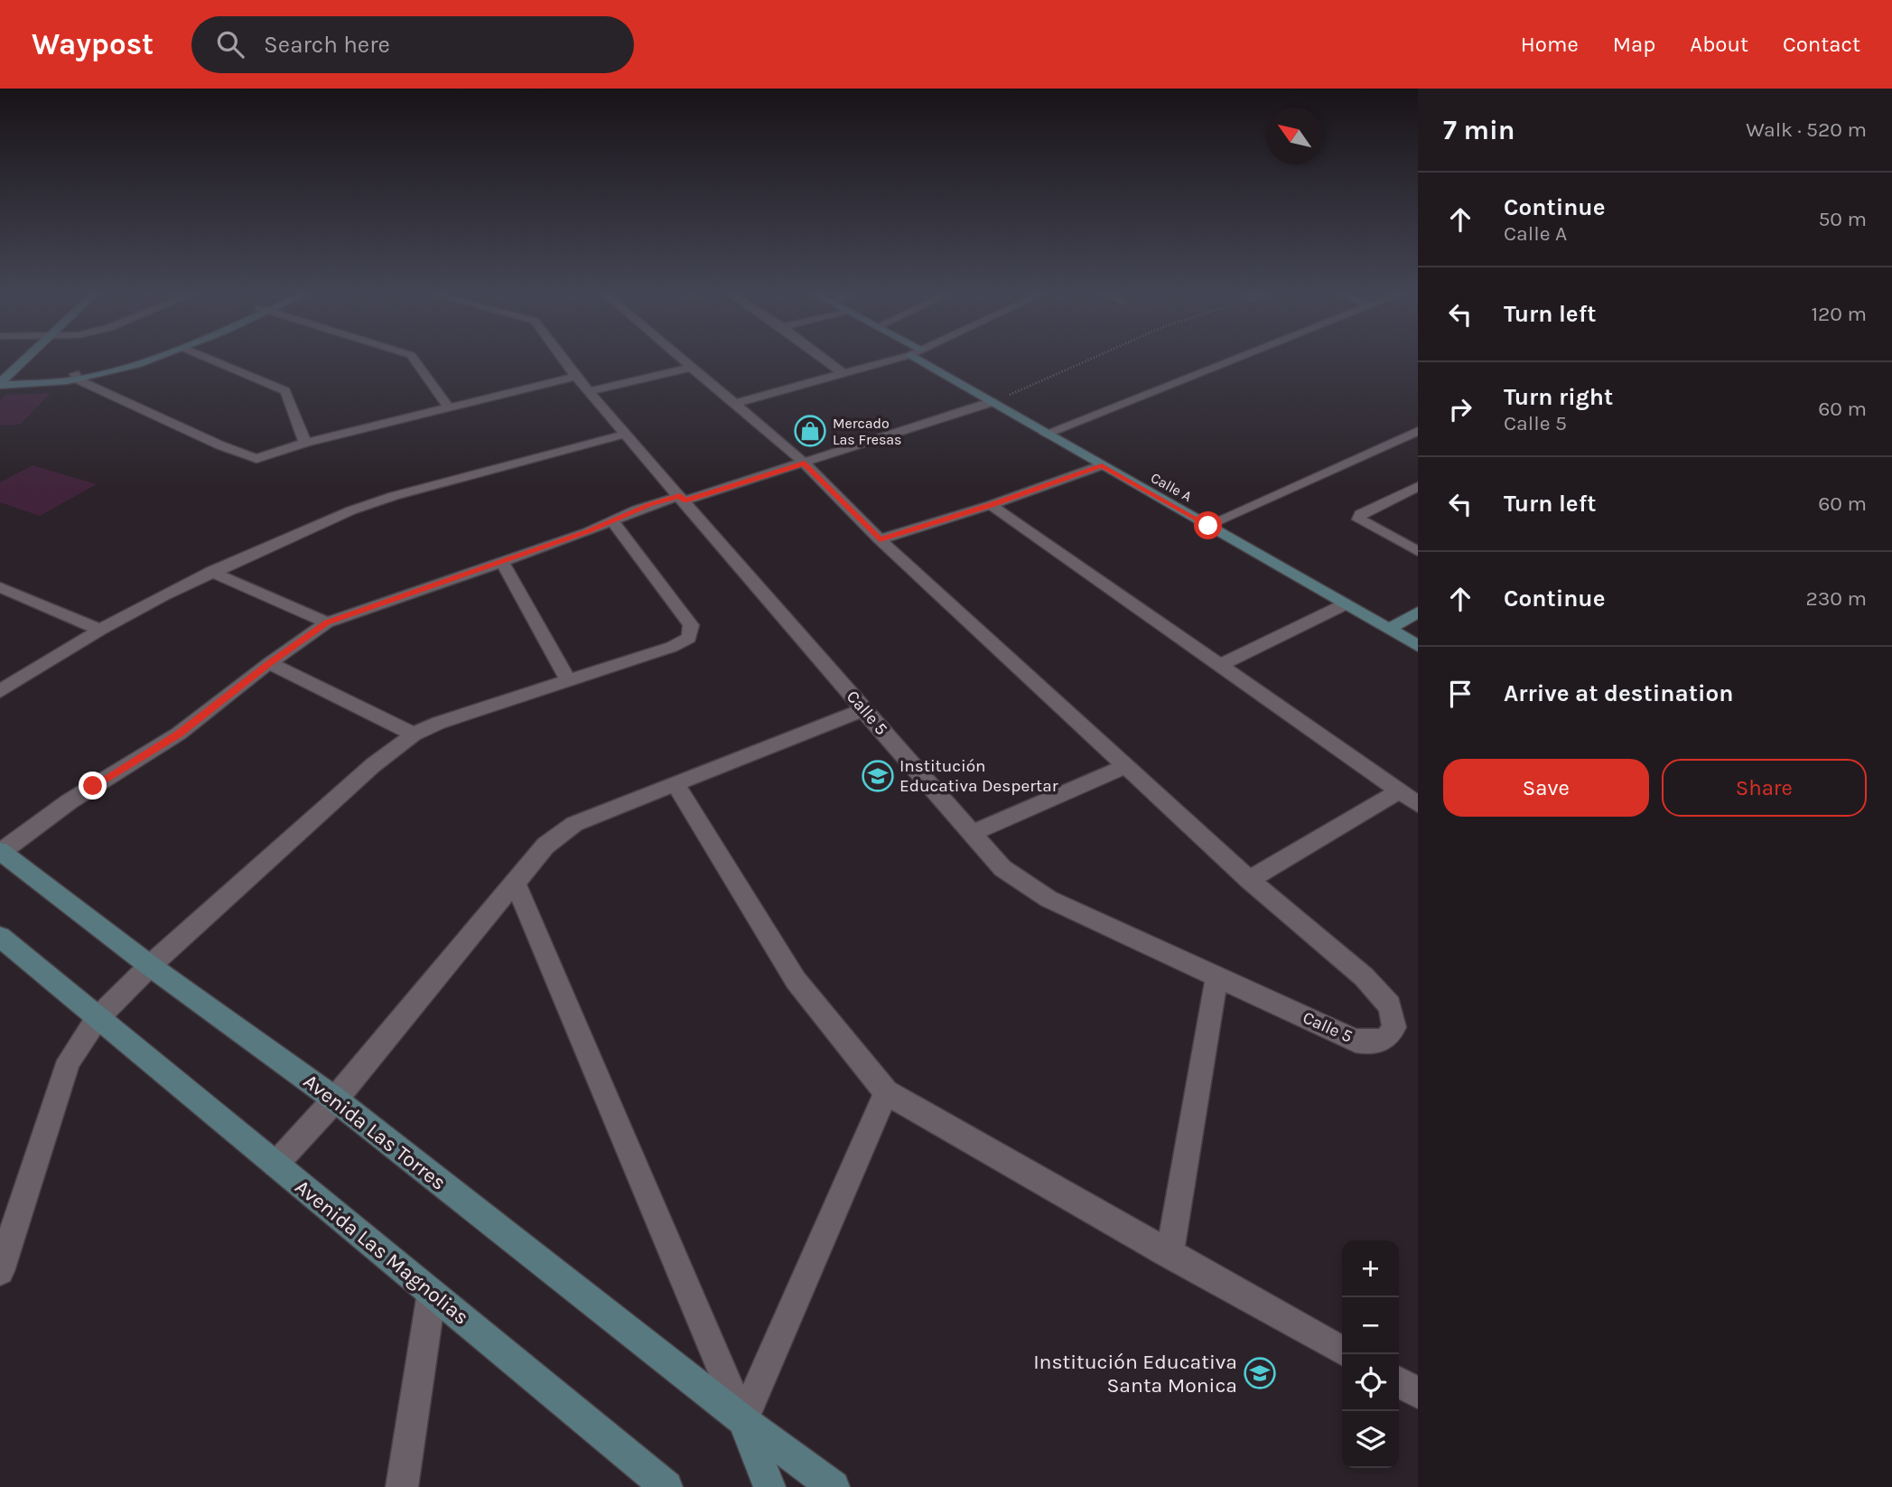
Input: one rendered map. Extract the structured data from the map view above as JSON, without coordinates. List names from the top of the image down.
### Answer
{
  "streets": {
    "street": [
      "Calle A",
      "Calle 5",
      "Avenida Las Torres",
      "Avenida Las Magnolias"
    ]
  },
  "places": {
    "shop": ["Mercado Las Fresas"],
    "school or university": ["Institución Educativa Despertar", "Institución Educativa Santa Monica"]
  },
  "north": "top left",
  "page": {
    "header": "Waypost",
    "search": "Search here",
    "nav": [
      "Home",
      "Map",
      "About",
      "Contact"
    ],
    "heading": ["7 min", "Walk · 520 m"],
    "list": [
      ["Continue", "Calle A", "50 m"],
      ["Turn left", "120 m"],
      ["Turn right", "Calle 5", "60 m"],
      ["Turn left", "60 m"],
      ["Continue", "230 m"],
      "Arrive at destination"
    ],
    "buttons": ["Save", "Share"],
    "map_buttons": ["+", "−"]
  }
}
